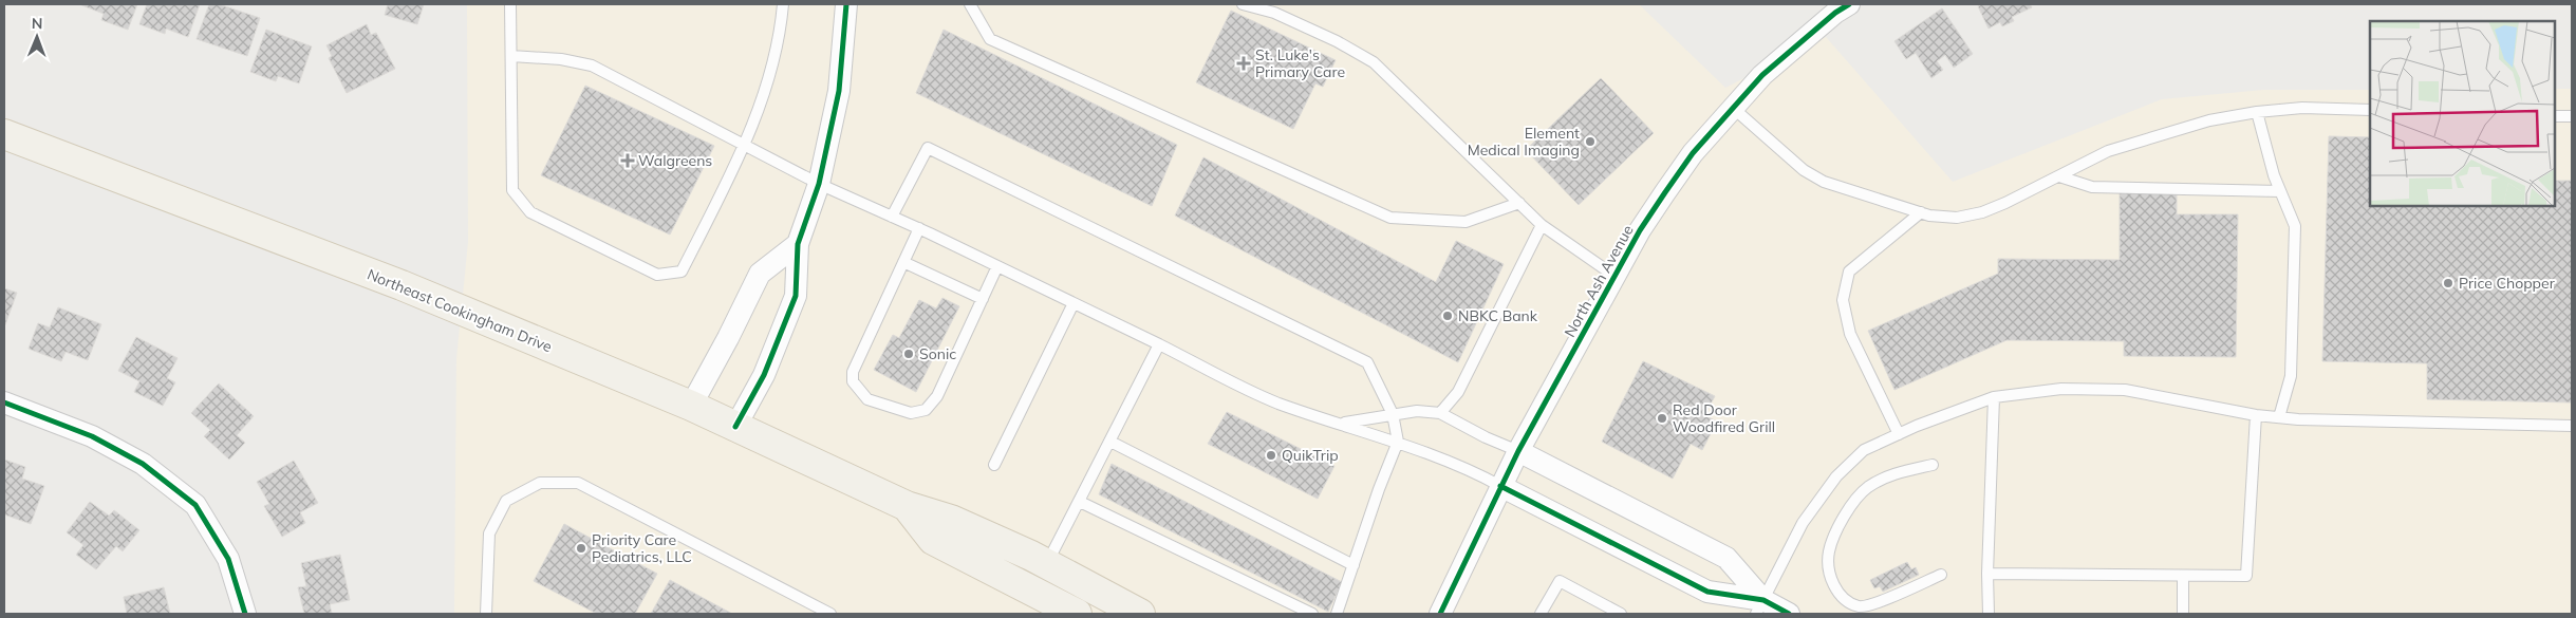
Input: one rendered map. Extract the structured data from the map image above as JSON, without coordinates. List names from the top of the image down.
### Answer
{
  "streets": {
    "main road": ["Northeast Cookingham Drive"],
    "street": ["North Ash Avenue"]
  },
  "places": {
    "health": ["St. Luke's Primary Care", "Walgreens"],
    "other": [
      "Element Medical Imaging",
      "Price Chopper",
      "NBKC Bank",
      "Sonic",
      "Red Door Woodfired Grill",
      "QuikTrip",
      "Priority Care Pediatrics, LLC"
    ]
  },
  "north": "top"
}
